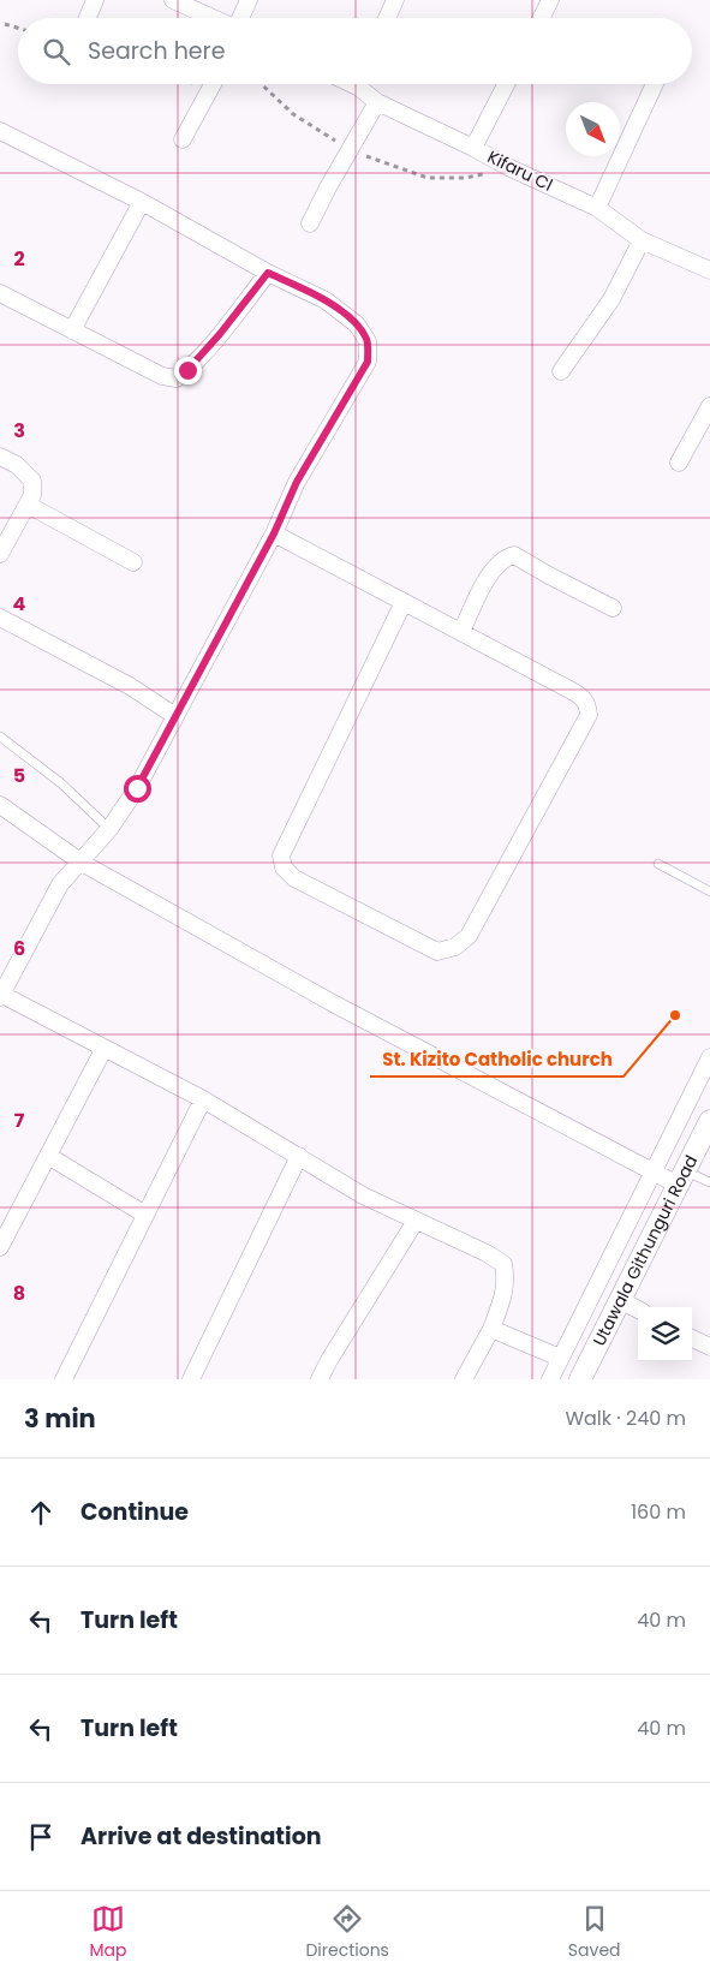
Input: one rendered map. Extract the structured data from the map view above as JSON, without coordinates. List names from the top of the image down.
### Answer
{
  "streets": {
    "street": ["Kifaru Cl", "Utawala Githunguri Road"]
  },
  "places": ["St. Kizito Catholic church"],
  "north": "bottom right",
  "page": {
    "search": "Search here",
    "heading": ["3 min", "Walk · 240 m"],
    "list": [
      ["Continue", "160 m"],
      ["Turn left", "40 m"],
      ["Turn left", "40 m"],
      "Arrive at destination"
    ],
    "nav": ["Map", "Directions", "Saved"]
  },
  "grid": {
    "rows": [
      "2",
      "3",
      "4",
      "5",
      "6",
      "7",
      "8"
    ]
  }
}
